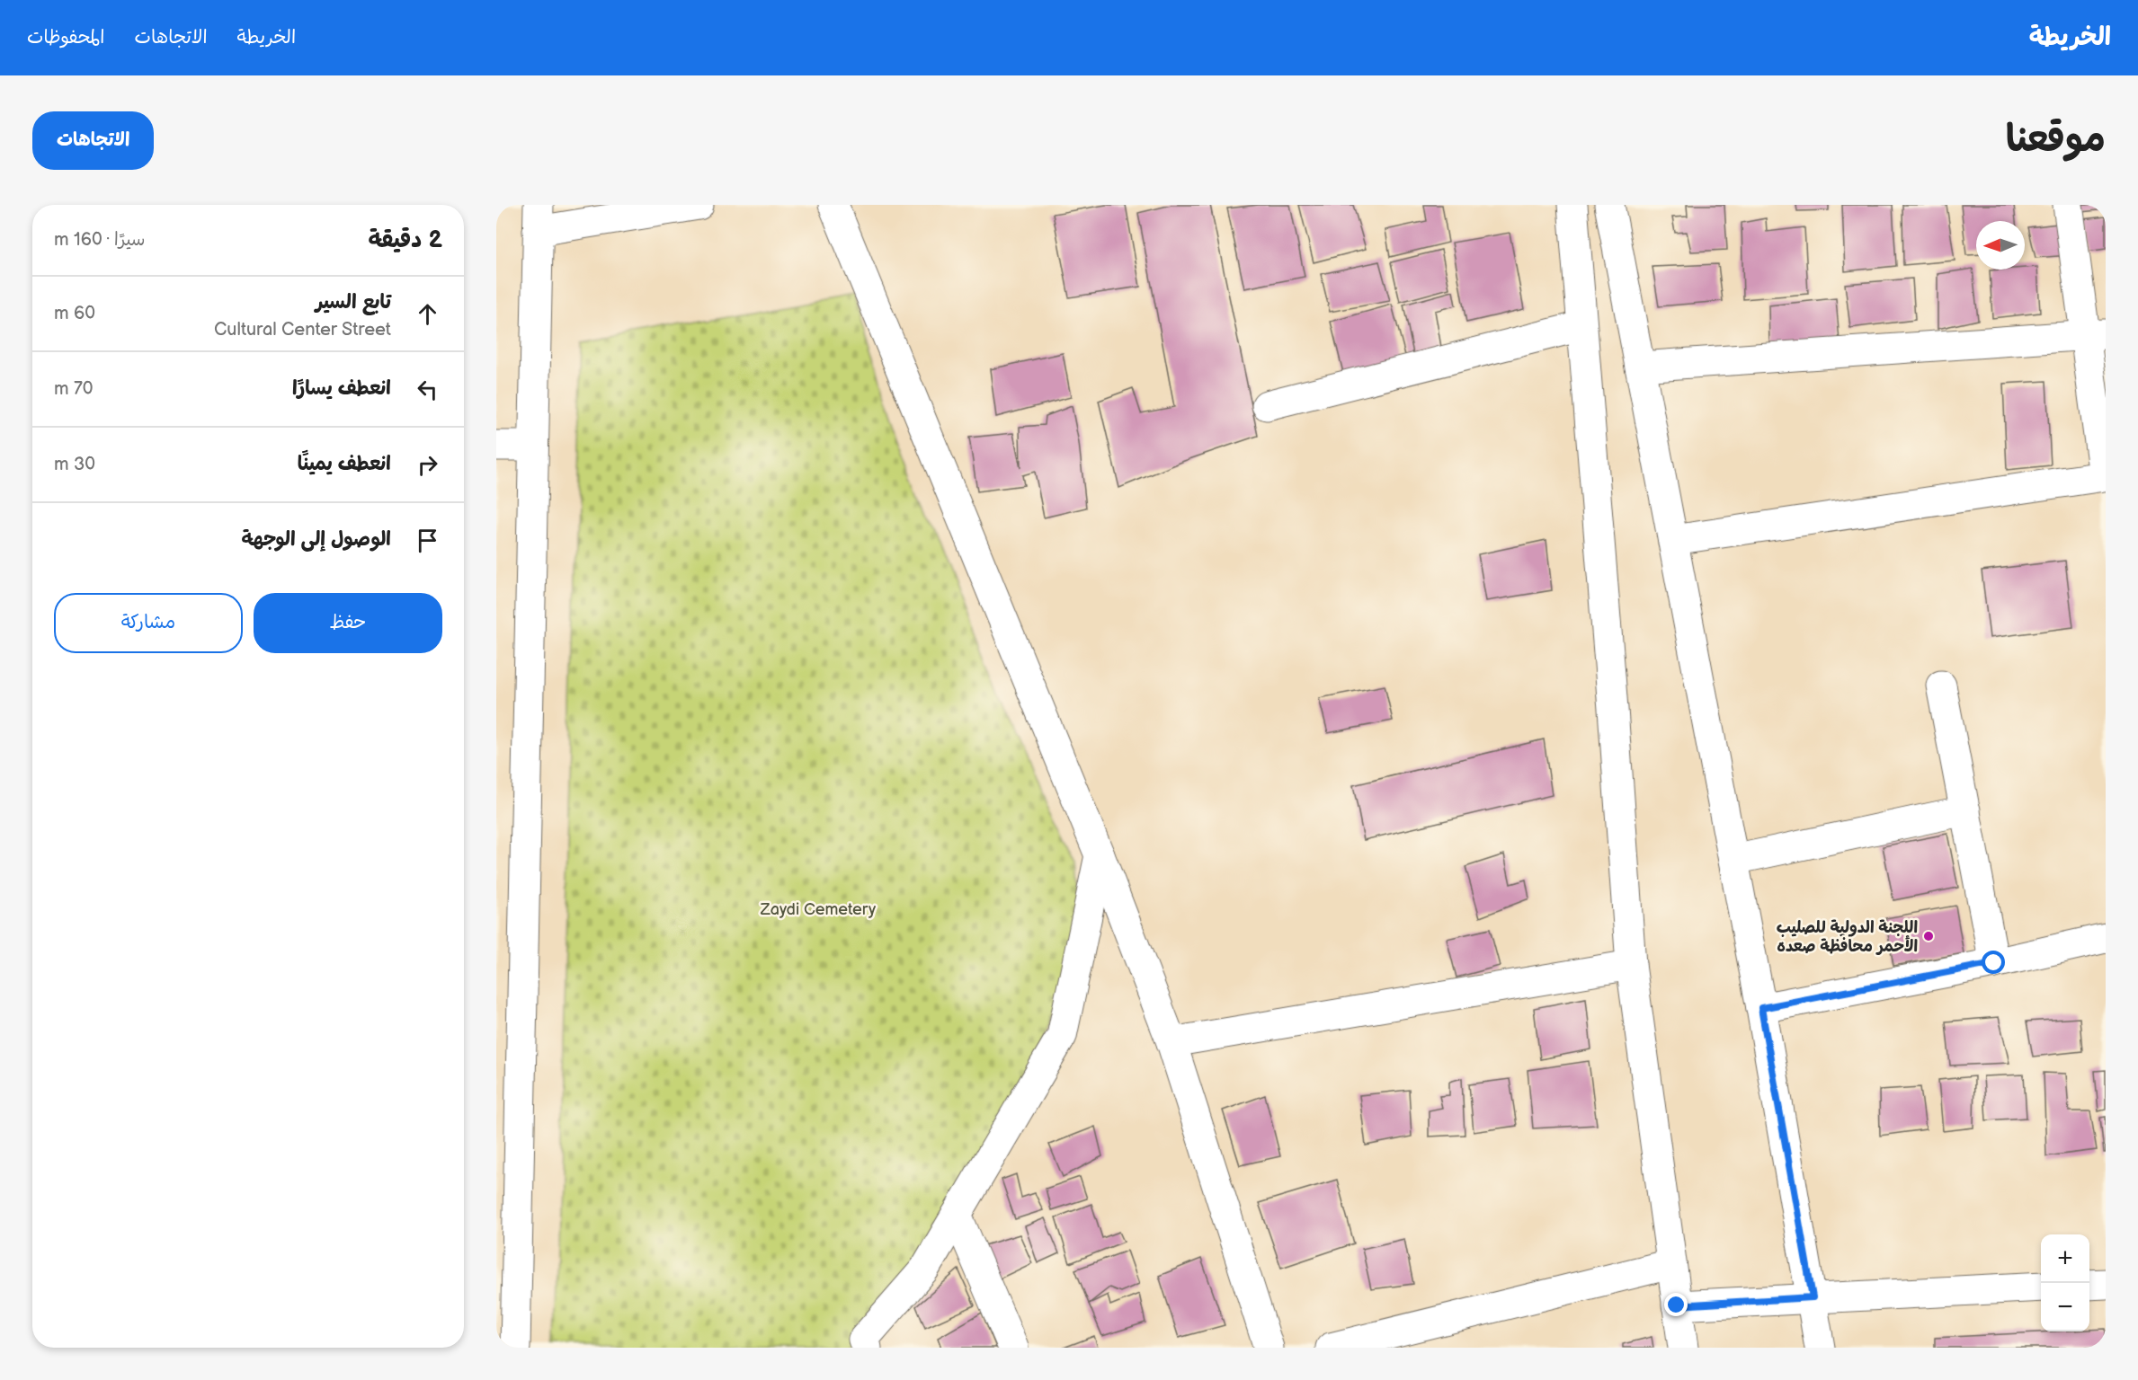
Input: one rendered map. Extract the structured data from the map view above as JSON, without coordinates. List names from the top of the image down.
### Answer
{
  "parks": ["Zaydi Cemetery"],
  "places": ["اللجنة الدولية للصليب الأحمر محافظة صعده"],
  "north": "left",
  "page": {
    "header": "الخريطة",
    "nav": ["الخريطة", "الاتجاهات", "المحفوظات"],
    "title": "موقعنا",
    "buttons": [
      "الاتجاهات",
      ["حفظ", "مشاركة"]
    ],
    "heading": ["2 دقيقة", "سيرًا · 160 m"],
    "list": [
      ["تابع السير", "Cultural Center Street", "60 m"],
      ["انعطف يسارًا", "70 m"],
      ["انعطف يمينًا", "30 m"],
      "الوصول إلى الوجهة"
    ],
    "map_buttons": ["+", "−"]
  }
}
